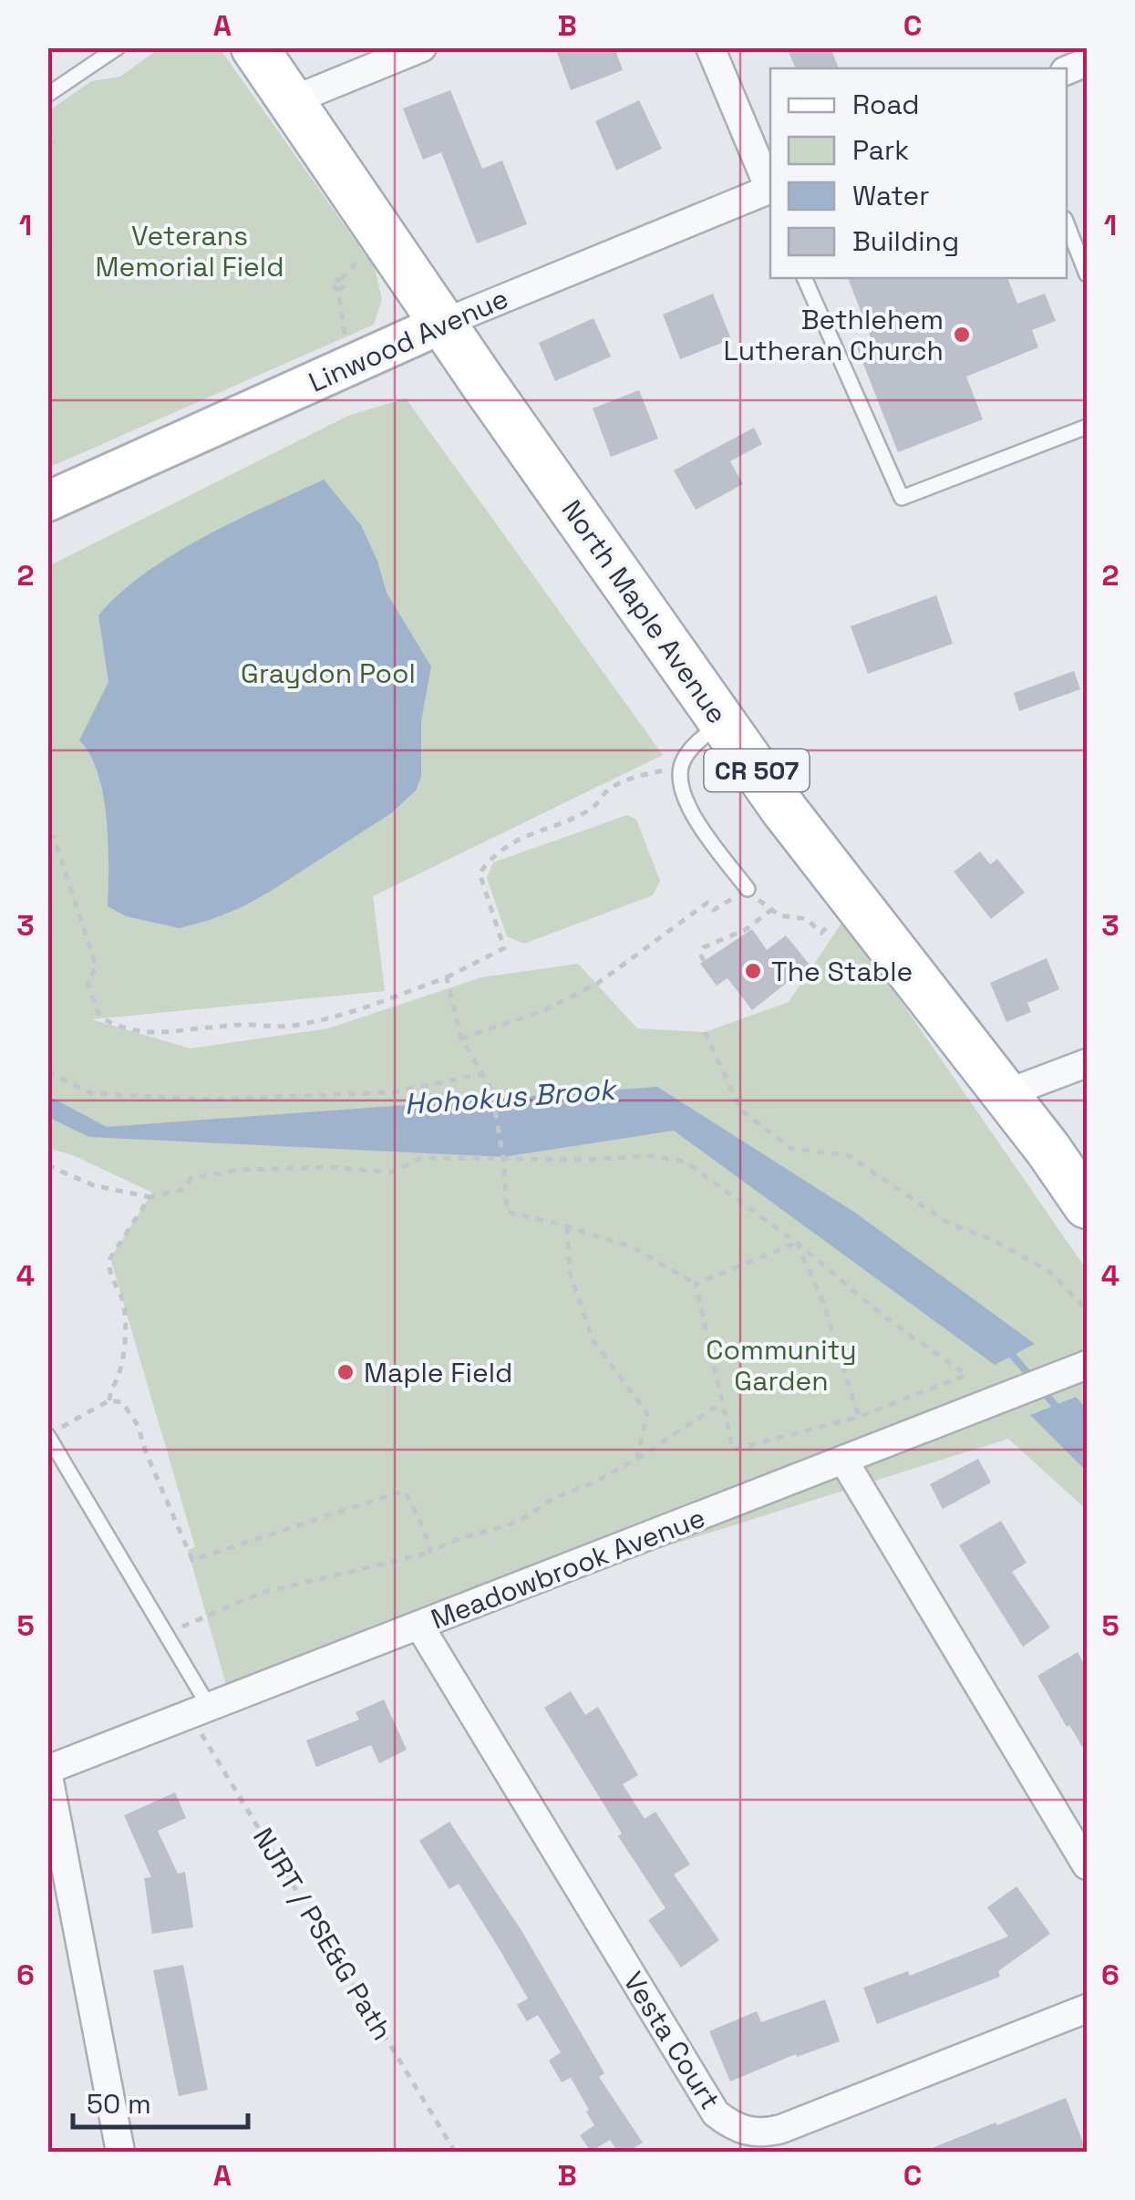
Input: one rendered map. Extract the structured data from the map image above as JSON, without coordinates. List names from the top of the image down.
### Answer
{
  "streets": {
    "main road": ["Linwood Avenue", "North Maple Avenue", "CR 507"],
    "street": ["Meadowbrook Avenue", "Vesta Court"],
    "path": ["NJRT / PSE&G Path"]
  },
  "crossings": [
    ["Linwood Avenue", "North Maple Avenue"],
    ["Meadowbrook Avenue", "NJRT / PSE&G Path"],
    ["Meadowbrook Avenue", "Vesta Court"]
  ],
  "water": ["Hohokus Brook"],
  "parks": ["Veterans Memorial Field", "Graydon Pool", "Community Garden"],
  "places": ["Bethlehem Lutheran Church", "The Stable", "Maple Field"],
  "legend": [
    "Road",
    "Park",
    "Water",
    "Building"
  ],
  "scale_bar": "50 m",
  "grid": {
    "columns": ["A", "B", "C"],
    "rows": [
      "1",
      "2",
      "3",
      "4",
      "5",
      "6"
    ]
  }
}
